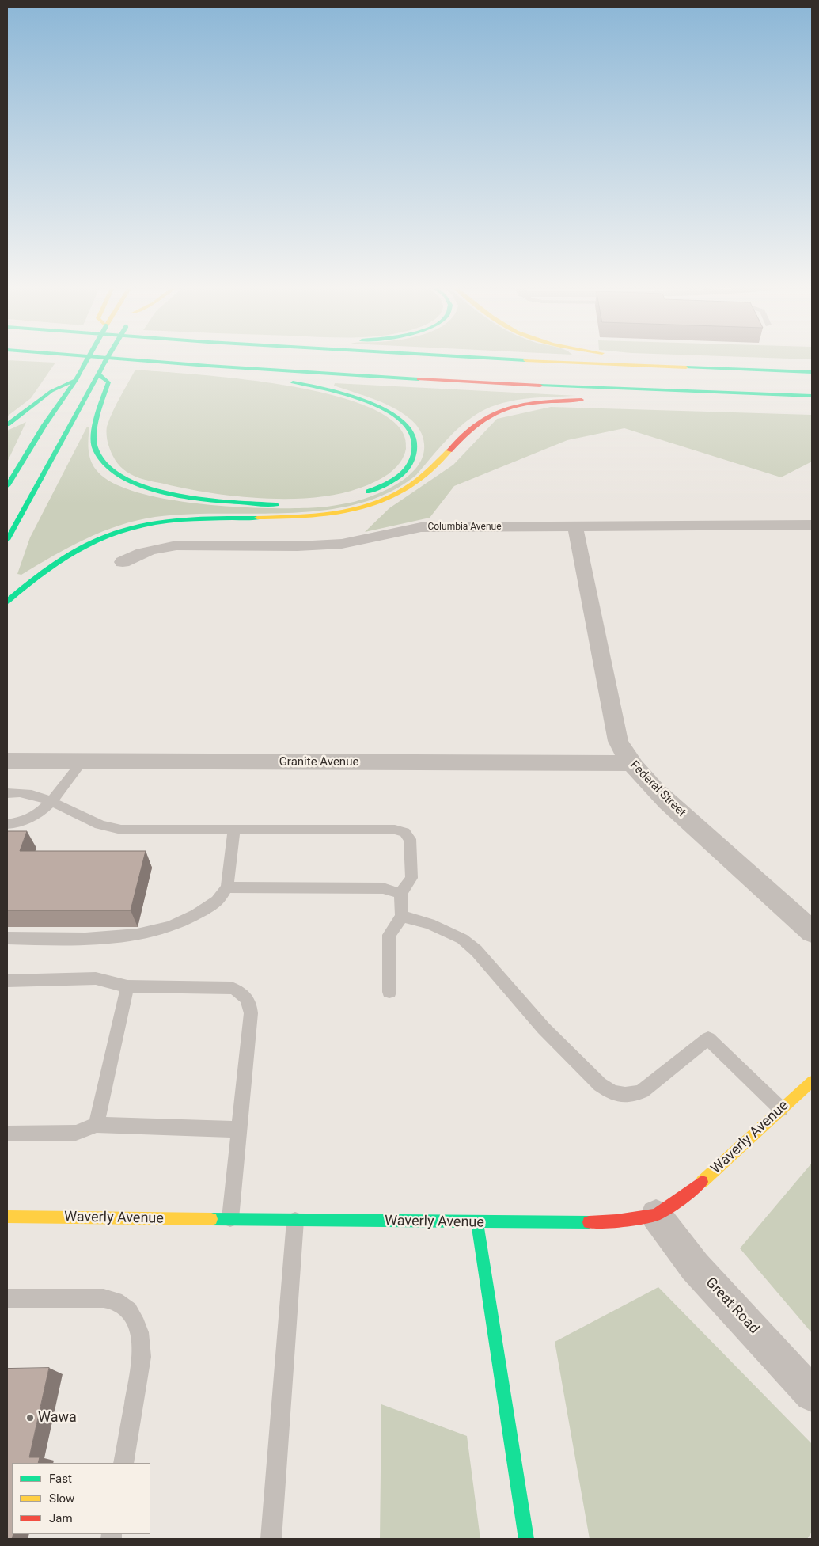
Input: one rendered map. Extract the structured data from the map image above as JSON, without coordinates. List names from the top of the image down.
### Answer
{
  "streets": {
    "main road": ["Waverly Avenue"],
    "street": [
      "Columbia Avenue",
      "Granite Avenue",
      "Federal Street",
      "Great Road"
    ]
  },
  "crossings": [
    ["Columbia Avenue", "Federal Street"],
    ["Granite Avenue", "Federal Street"],
    ["Waverly Avenue", "Great Road"]
  ],
  "places": ["Wawa"],
  "legend": ["Fast", "Slow", "Jam"]
}
